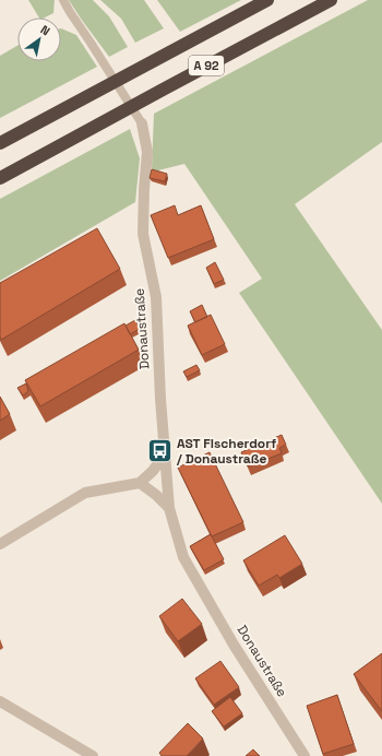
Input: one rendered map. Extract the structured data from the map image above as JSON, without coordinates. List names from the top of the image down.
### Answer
{
  "streets": {
    "highway": ["A 92"],
    "street": ["Donaustraße"]
  },
  "places": {
    "bus stop": ["AST Fischerdorf / Donaustraße"]
  },
  "north": "top right"
}
